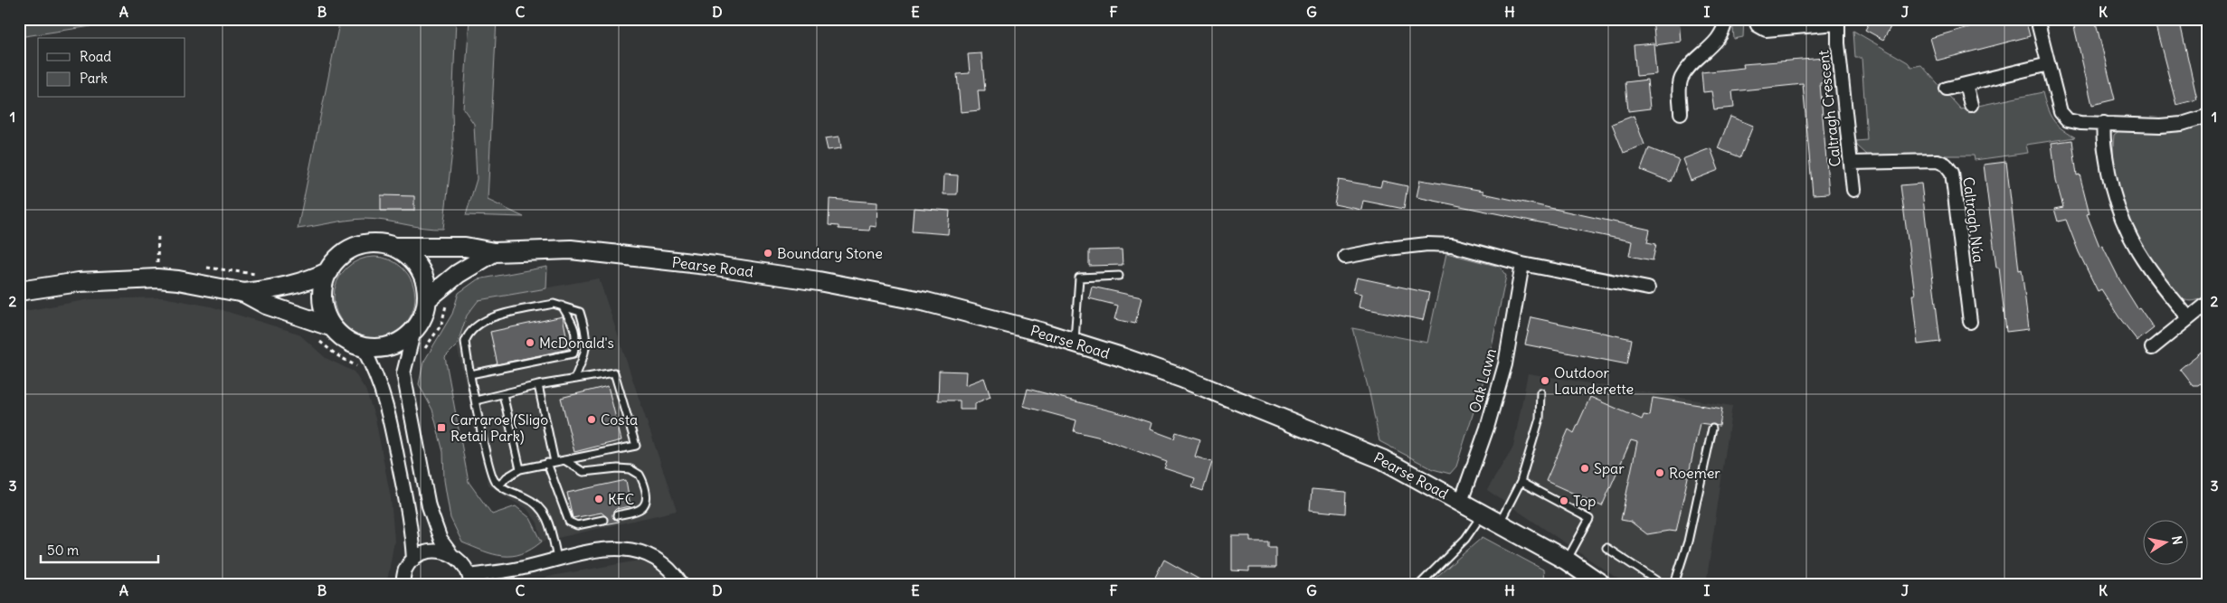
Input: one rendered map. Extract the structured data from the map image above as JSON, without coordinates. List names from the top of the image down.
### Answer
{
  "streets": {
    "main road": ["Pearse Road"],
    "street": ["Caltragh Crescent", "Caltragh Núa", "Oak Lawn"]
  },
  "crossings": [
    ["Caltragh Crescent", "Caltragh Núa"],
    ["Pearse Road", "Oak Lawn"]
  ],
  "places": {
    "other": [
      "Boundary Stone",
      "McDonald's",
      "Outdoor Launderette",
      "Costa",
      "Spar",
      "Roemer",
      "KFC",
      "Top"
    ],
    "transit": ["Carraroe (Sligo Retail Park)"]
  },
  "legend": ["Road", "Park"],
  "scale_bar": "50 m",
  "north": "right",
  "grid": {
    "columns": [
      "A",
      "B",
      "C",
      "D",
      "E",
      "F",
      "G",
      "H",
      "I",
      "J",
      "K"
    ],
    "rows": ["1", "2", "3"]
  }
}
